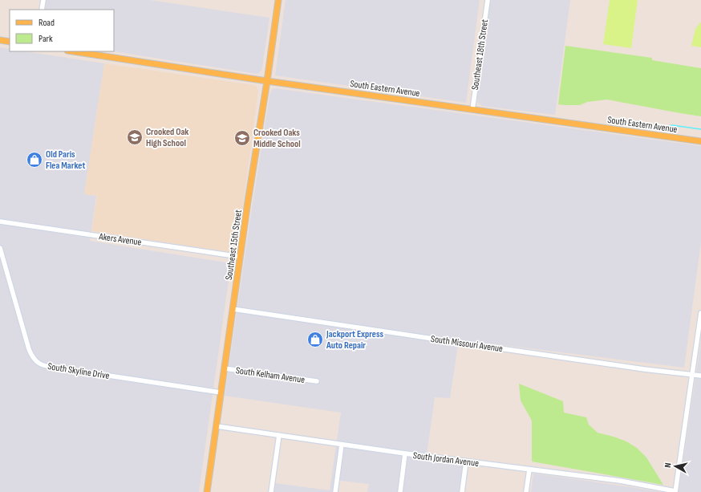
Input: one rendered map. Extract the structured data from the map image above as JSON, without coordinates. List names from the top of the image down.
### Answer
{
  "streets": {
    "main road": ["South Eastern Avenue", "Southeast 15th Street"],
    "street": [
      "Southeast 18th Street",
      "Akers Avenue",
      "South Missouri Avenue",
      "South Skyline Drive",
      "South Kelham Avenue",
      "South Jordan Avenue"
    ]
  },
  "crossings": [
    ["Southeast 18th Street", "South Eastern Avenue"],
    ["South Eastern Avenue", "Southeast 15th Street"],
    ["Akers Avenue", "Southeast 15th Street"],
    ["Southeast 15th Street", "South Missouri Avenue"],
    ["Southeast 15th Street", "South Skyline Drive"],
    ["Southeast 15th Street", "South Kelham Avenue"],
    ["Southeast 15th Street", "South Jordan Avenue"]
  ],
  "places": {
    "school or university": ["Crooked Oak High School", "Crooked Oaks Middle School"],
    "shop": ["Old Paris Flea Market", "Jackport Express Auto Repair"]
  },
  "legend": ["Road", "Park"],
  "north": "left"
}
